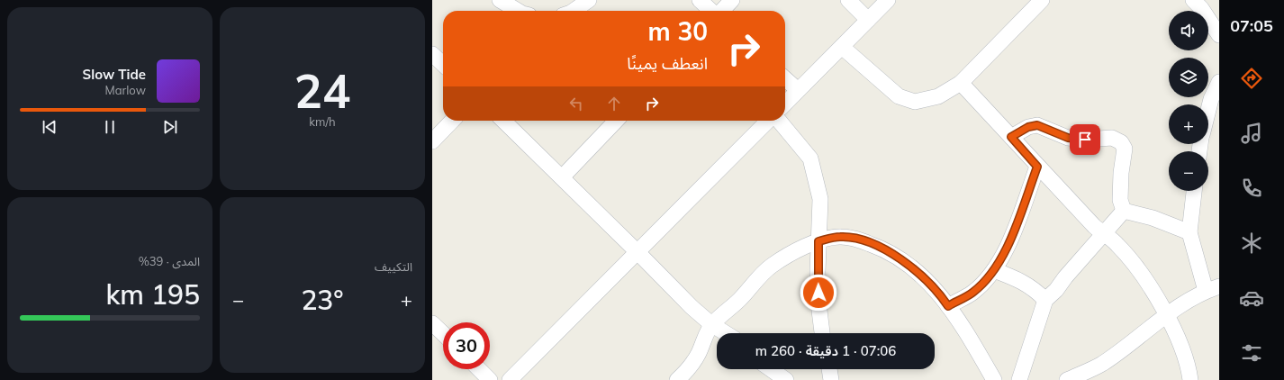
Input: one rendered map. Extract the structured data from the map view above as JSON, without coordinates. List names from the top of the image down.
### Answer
{
  "page": {
    "tabs": "07:05",
    "tile": [
      ["24", "km/h"],
      "التكييف",
      ["المدى · 39%", "195 km"]
    ],
    "map_buttons": ["+", "−"],
    "turn": ["30 m", "انعطف يمينًا"],
    "song": ["Slow Tide", "Marlow"],
    "heat": ["−", "23°", "+"],
    "limit": "30",
    "trip": "07:06 · 1 دقيقة · 260 m"
  }
}
